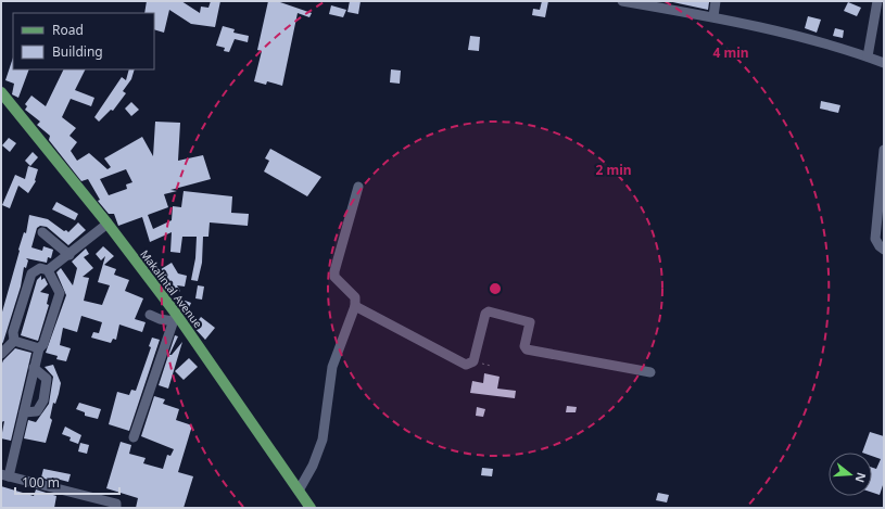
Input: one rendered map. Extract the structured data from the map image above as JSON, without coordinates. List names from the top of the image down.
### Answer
{
  "streets": {
    "main road": ["Makalintal Avenue"]
  },
  "legend": ["Road", "Building"],
  "scale_bar": "100 m",
  "north": "right",
  "rings": ["4 min", "2 min"]
}
